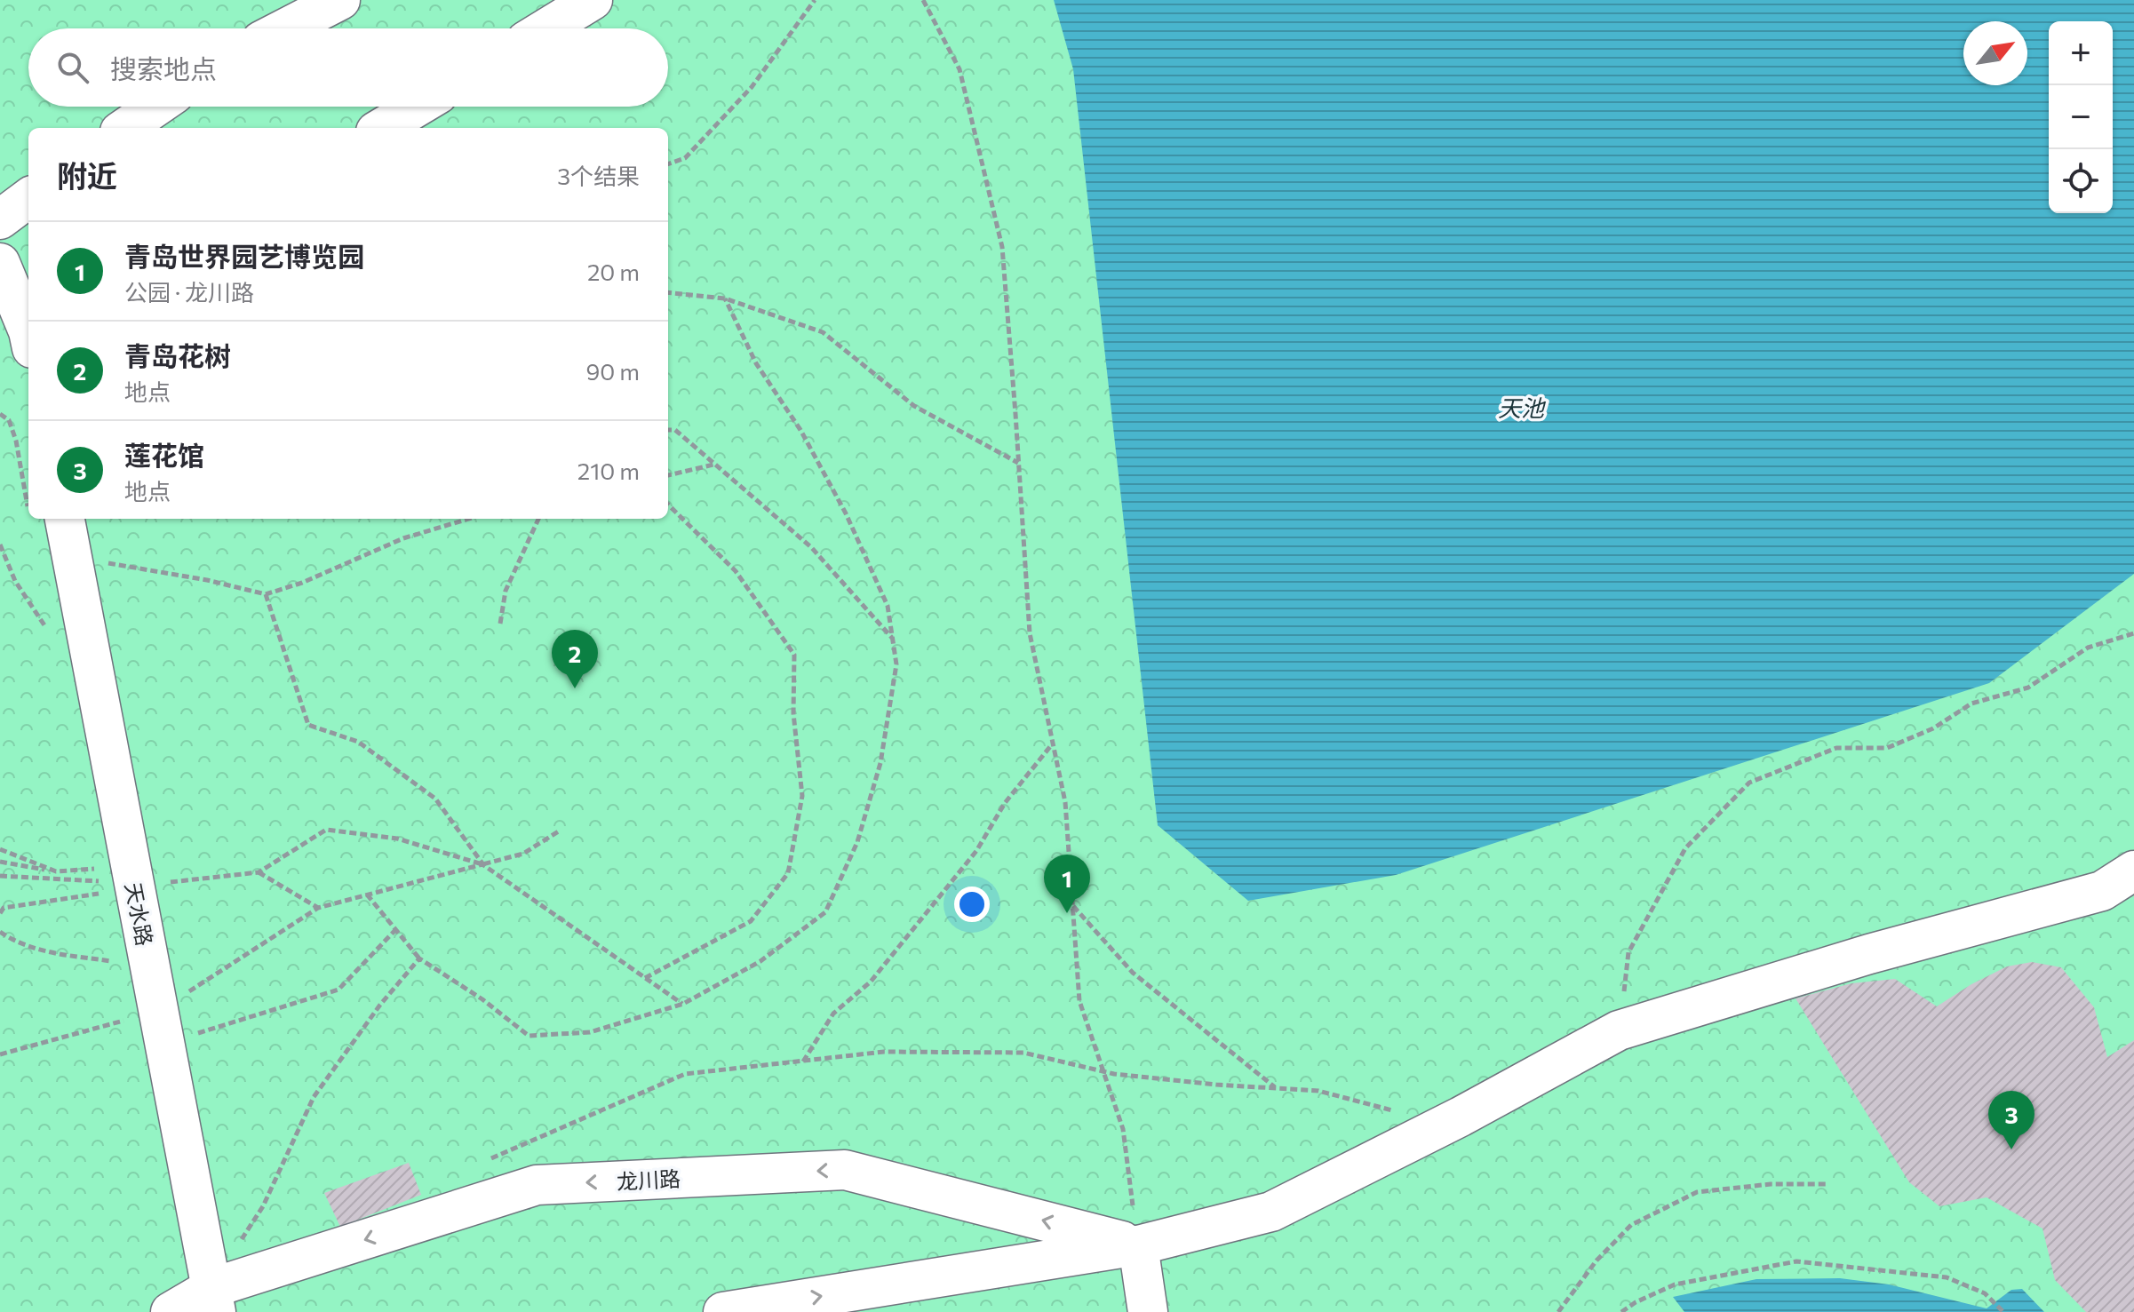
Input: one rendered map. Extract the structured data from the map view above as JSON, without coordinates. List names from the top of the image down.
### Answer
{
  "streets": {
    "street": ["天水路", "龙川路"]
  },
  "crossings": [
    ["天水路", "龙川路"]
  ],
  "water": ["天池"],
  "north": "top right",
  "page": {
    "map_buttons": ["+", "−"],
    "search": "搜索地点",
    "heading": ["附近", "3个结果"],
    "list": [
      {
        "mark": "1",
        "name": "青岛世界园艺博览园",
        "note": "公园 · 龙川路",
        "value": "20 m"
      },
      {
        "mark": "2",
        "name": "青岛花树",
        "note": "地点",
        "value": "90 m"
      },
      {
        "mark": "3",
        "name": "莲花馆",
        "note": "地点",
        "value": "210 m"
      }
    ],
    "pins": ["2", "1", "3"]
  }
}
